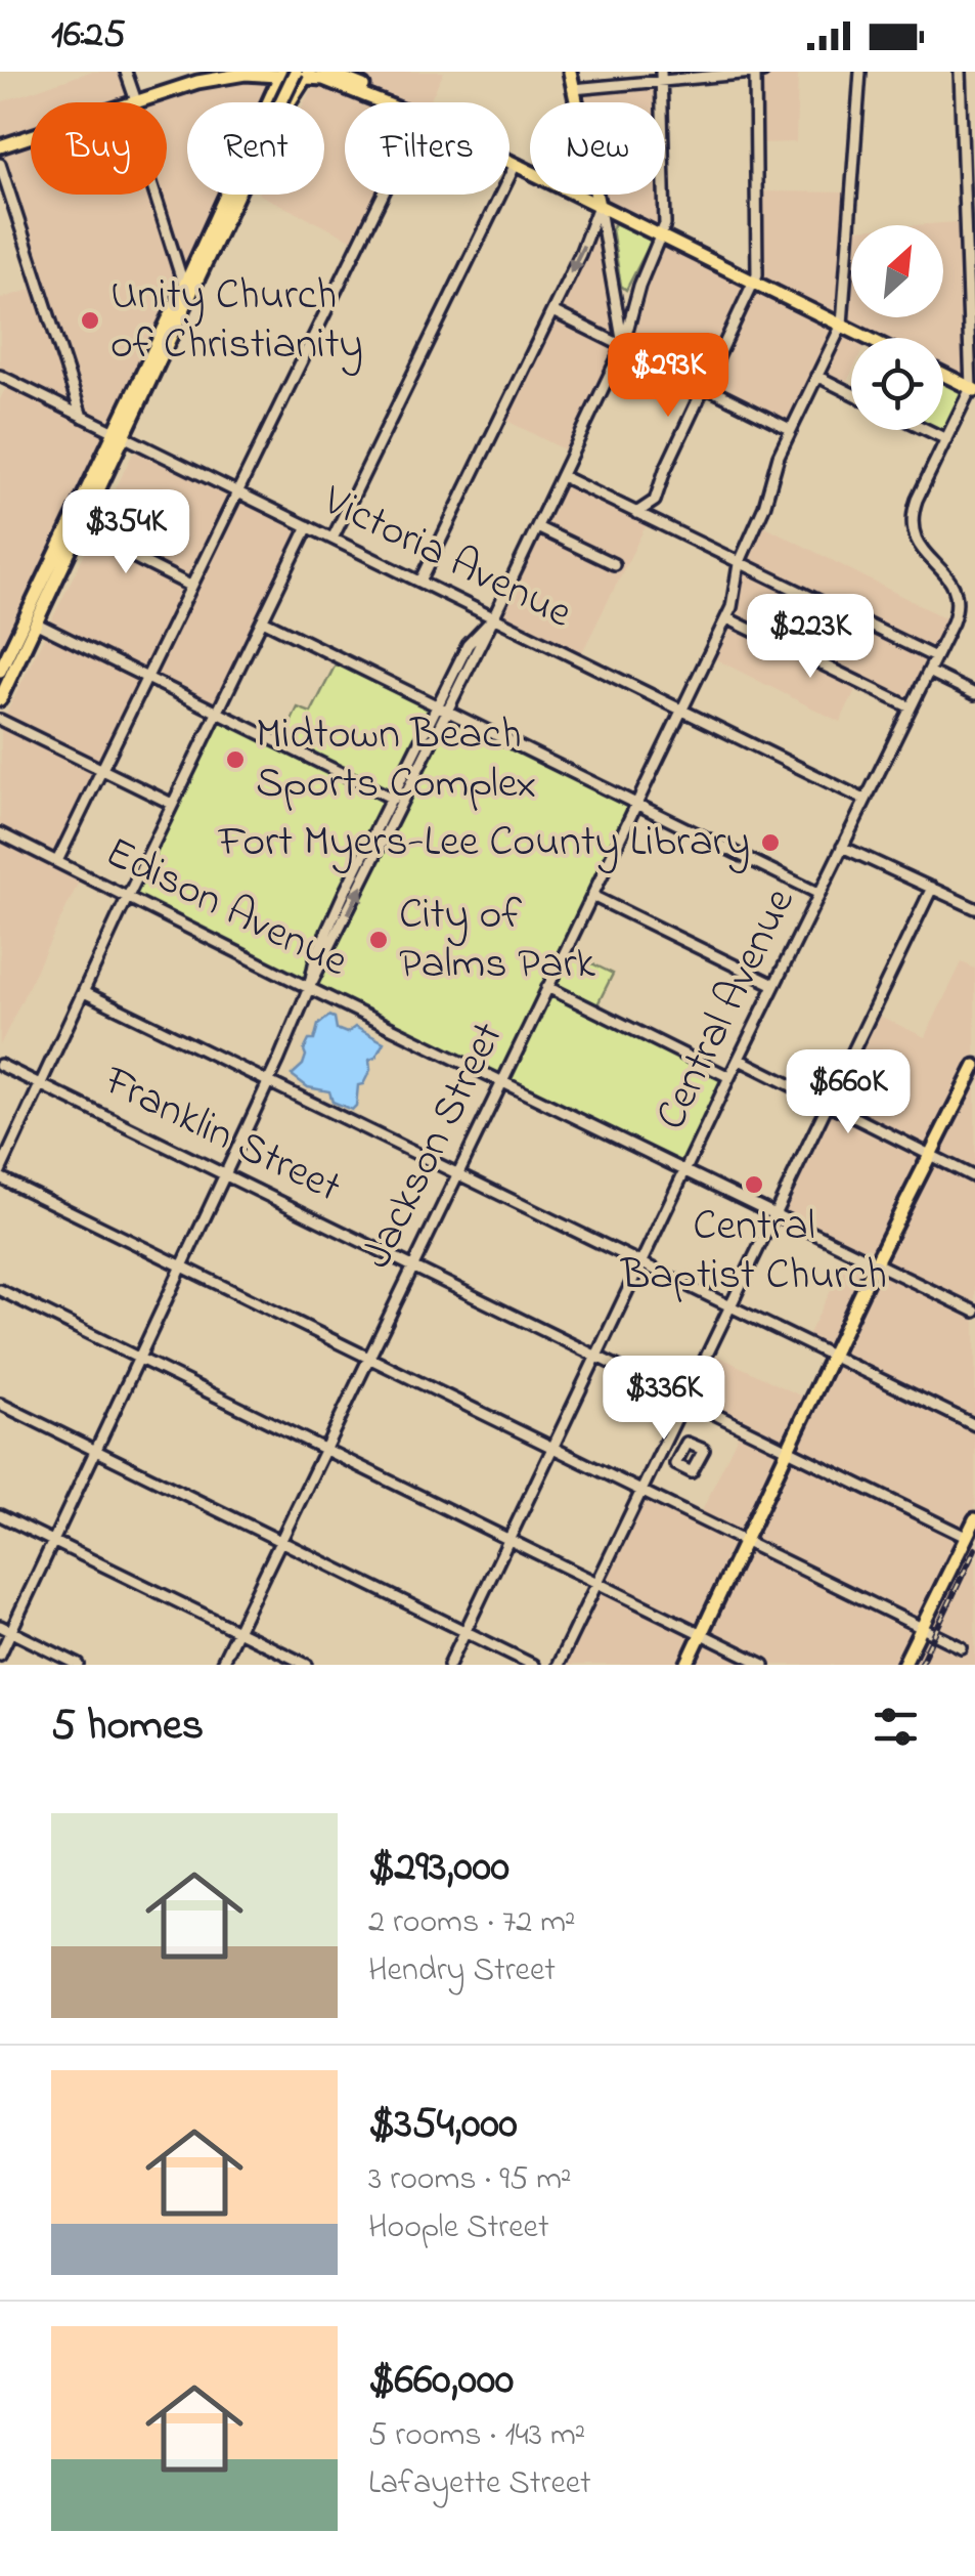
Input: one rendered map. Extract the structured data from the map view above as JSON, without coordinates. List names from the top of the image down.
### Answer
{
  "streets": {
    "street": [
      "Victoria Avenue",
      "Edison Avenue",
      "Central Avenue",
      "Franklin Street",
      "Jackson Street"
    ]
  },
  "crossings": [
    ["Victoria Avenue", "Central Avenue"],
    ["Victoria Avenue", "Jackson Street"],
    ["Edison Avenue", "Central Avenue"],
    ["Edison Avenue", "Jackson Street"],
    ["Central Avenue", "Franklin Street"],
    ["Franklin Street", "Jackson Street"]
  ],
  "places": [
    "Unity Church of Christianity",
    "Midtown Beach Sports Complex",
    "Fort Myers-Lee County Library",
    "City of Palms Park",
    "Central Baptist Church"
  ],
  "north": "top right",
  "page": {
    "status": "16:25",
    "chip": [
      "Buy",
      "Rent",
      "Filters",
      "New"
    ],
    "price": [
      "$293K",
      "$354K",
      "$223K",
      "$660K",
      "$336K"
    ],
    "heading": "5 homes",
    "list": [
      {
        "name": "$293,000",
        "note": "2 rooms · 72 m² · Hendry Street"
      },
      {
        "name": "$354,000",
        "note": "3 rooms · 95 m² · Hoople Street"
      },
      {
        "name": "$660,000",
        "note": "5 rooms · 143 m² · Lafayette Street"
      }
    ]
  }
}
